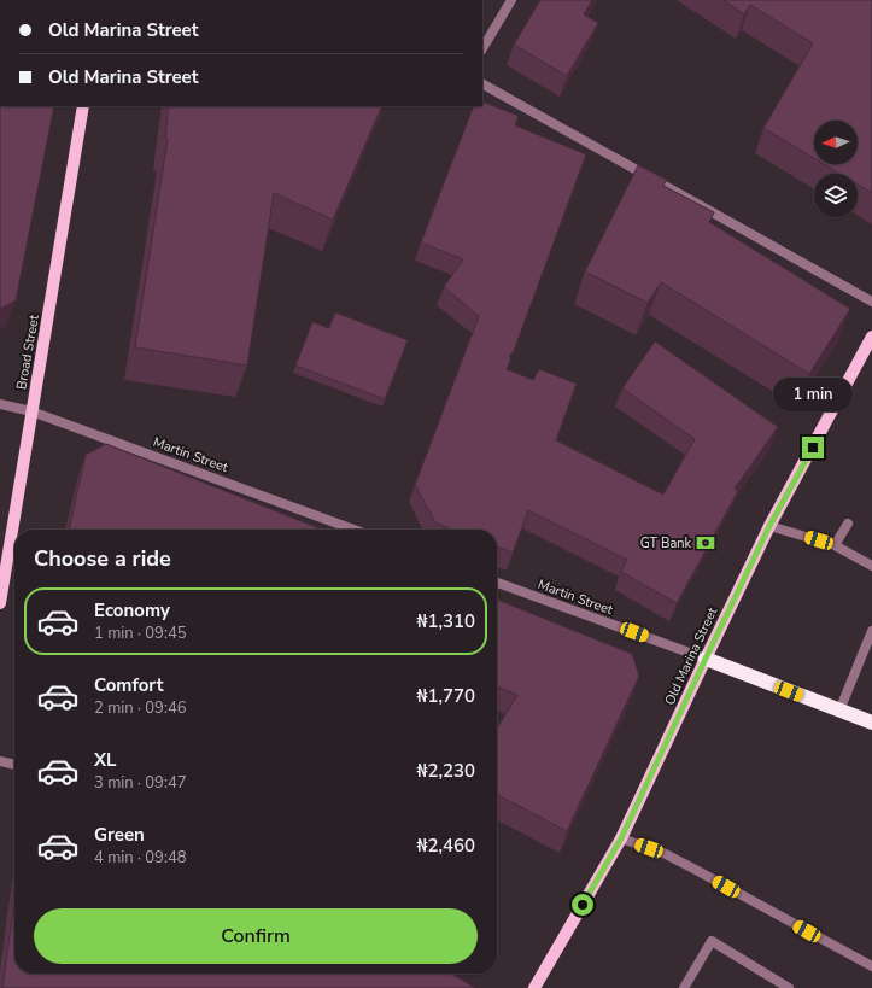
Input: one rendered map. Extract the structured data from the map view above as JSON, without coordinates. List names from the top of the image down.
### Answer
{
  "streets": {
    "main road": ["Broad Street", "Old Marina Street"],
    "street": ["Martin Street"]
  },
  "crossings": [
    ["Broad Street", "Martin Street"],
    ["Martin Street", "Old Marina Street"]
  ],
  "places": {
    "bank": ["GT Bank"]
  },
  "north": "left",
  "page": {
    "banner": ["Old Marina Street", "Old Marina Street"],
    "bubble": "1 min",
    "heading": "Choose a ride",
    "list": [
      {
        "name": "Economy",
        "note": "1 min · 09:45",
        "value": "₦1,310"
      },
      {
        "name": "Comfort",
        "note": "2 min · 09:46",
        "value": "₦1,770"
      },
      {
        "name": "XL",
        "note": "3 min · 09:47",
        "value": "₦2,230"
      },
      {
        "name": "Green",
        "note": "4 min · 09:48",
        "value": "₦2,460"
      }
    ],
    "buttons": "Confirm"
  }
}
